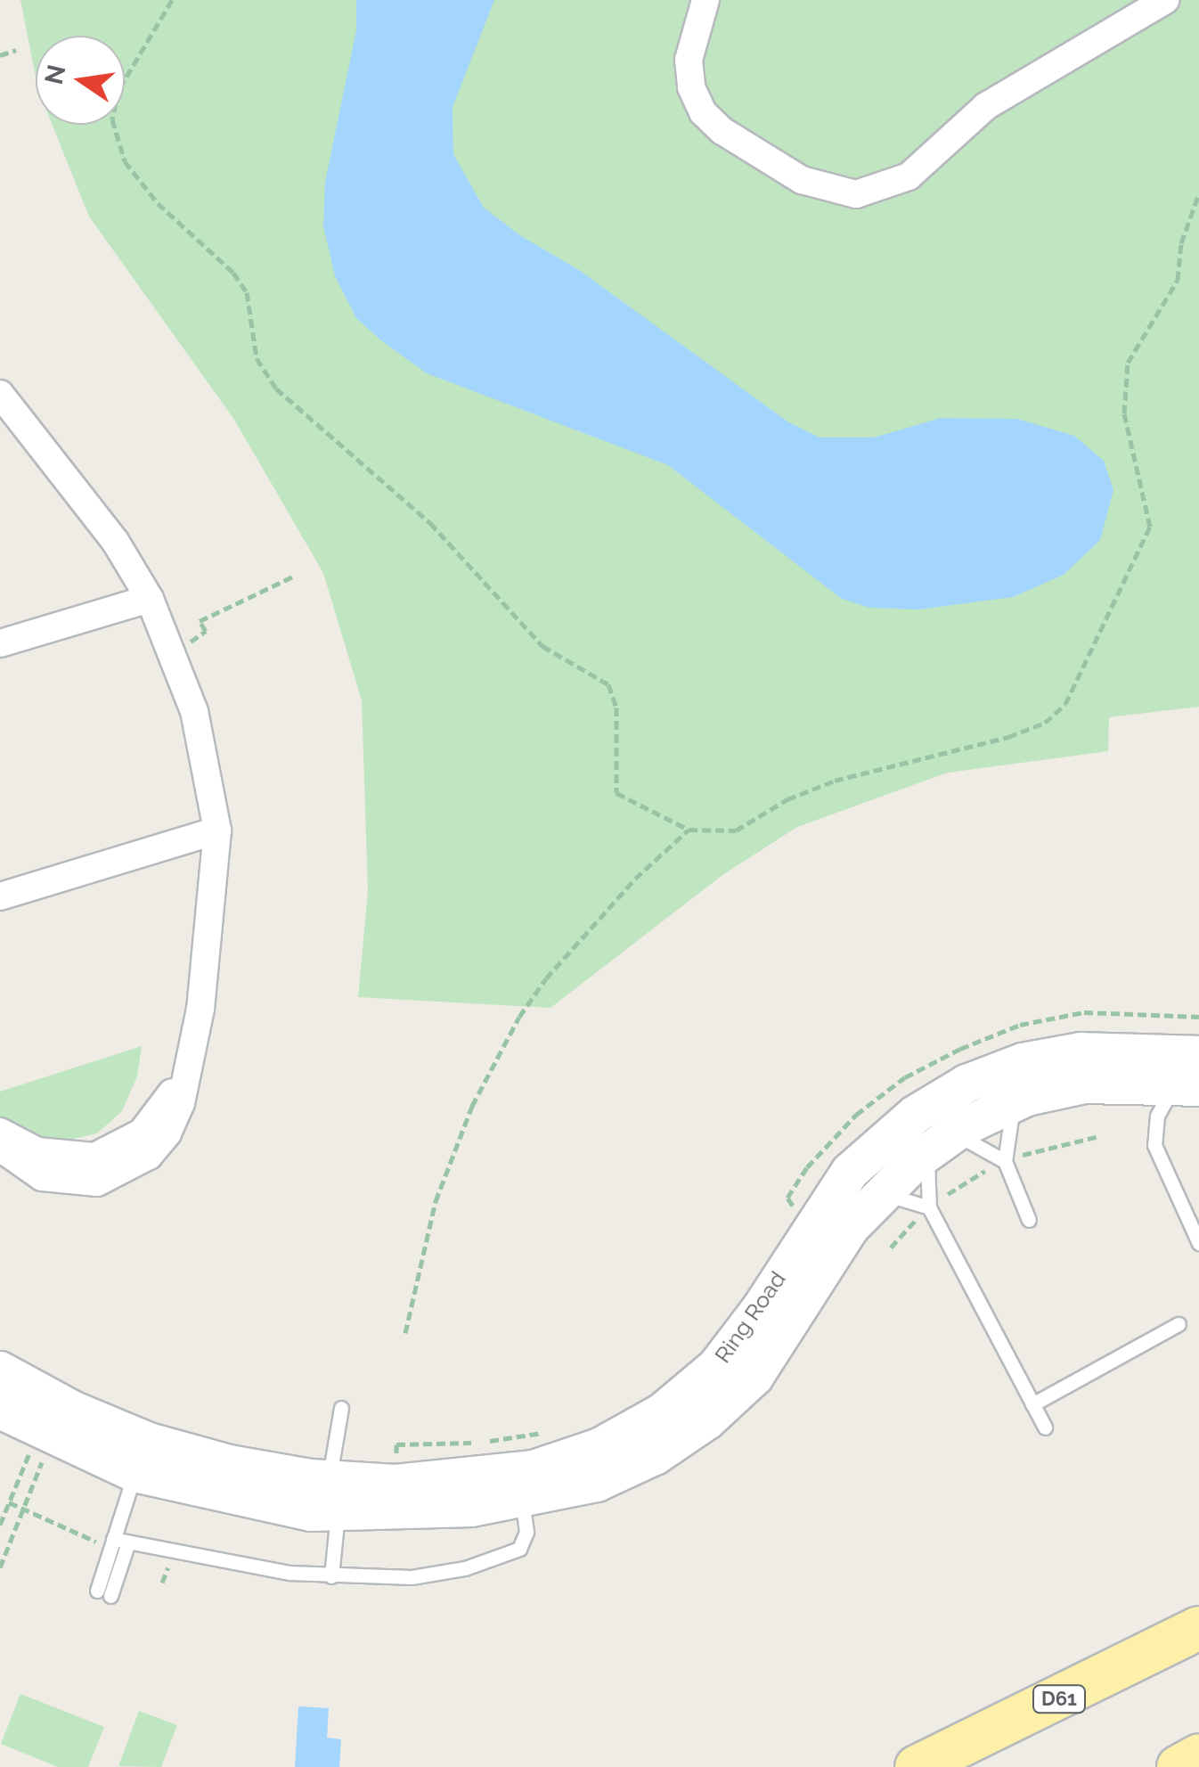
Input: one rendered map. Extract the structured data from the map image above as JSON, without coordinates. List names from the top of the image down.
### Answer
{
  "streets": {
    "main road": ["D61"],
    "street": ["Ring Road"]
  },
  "north": "left"
}
